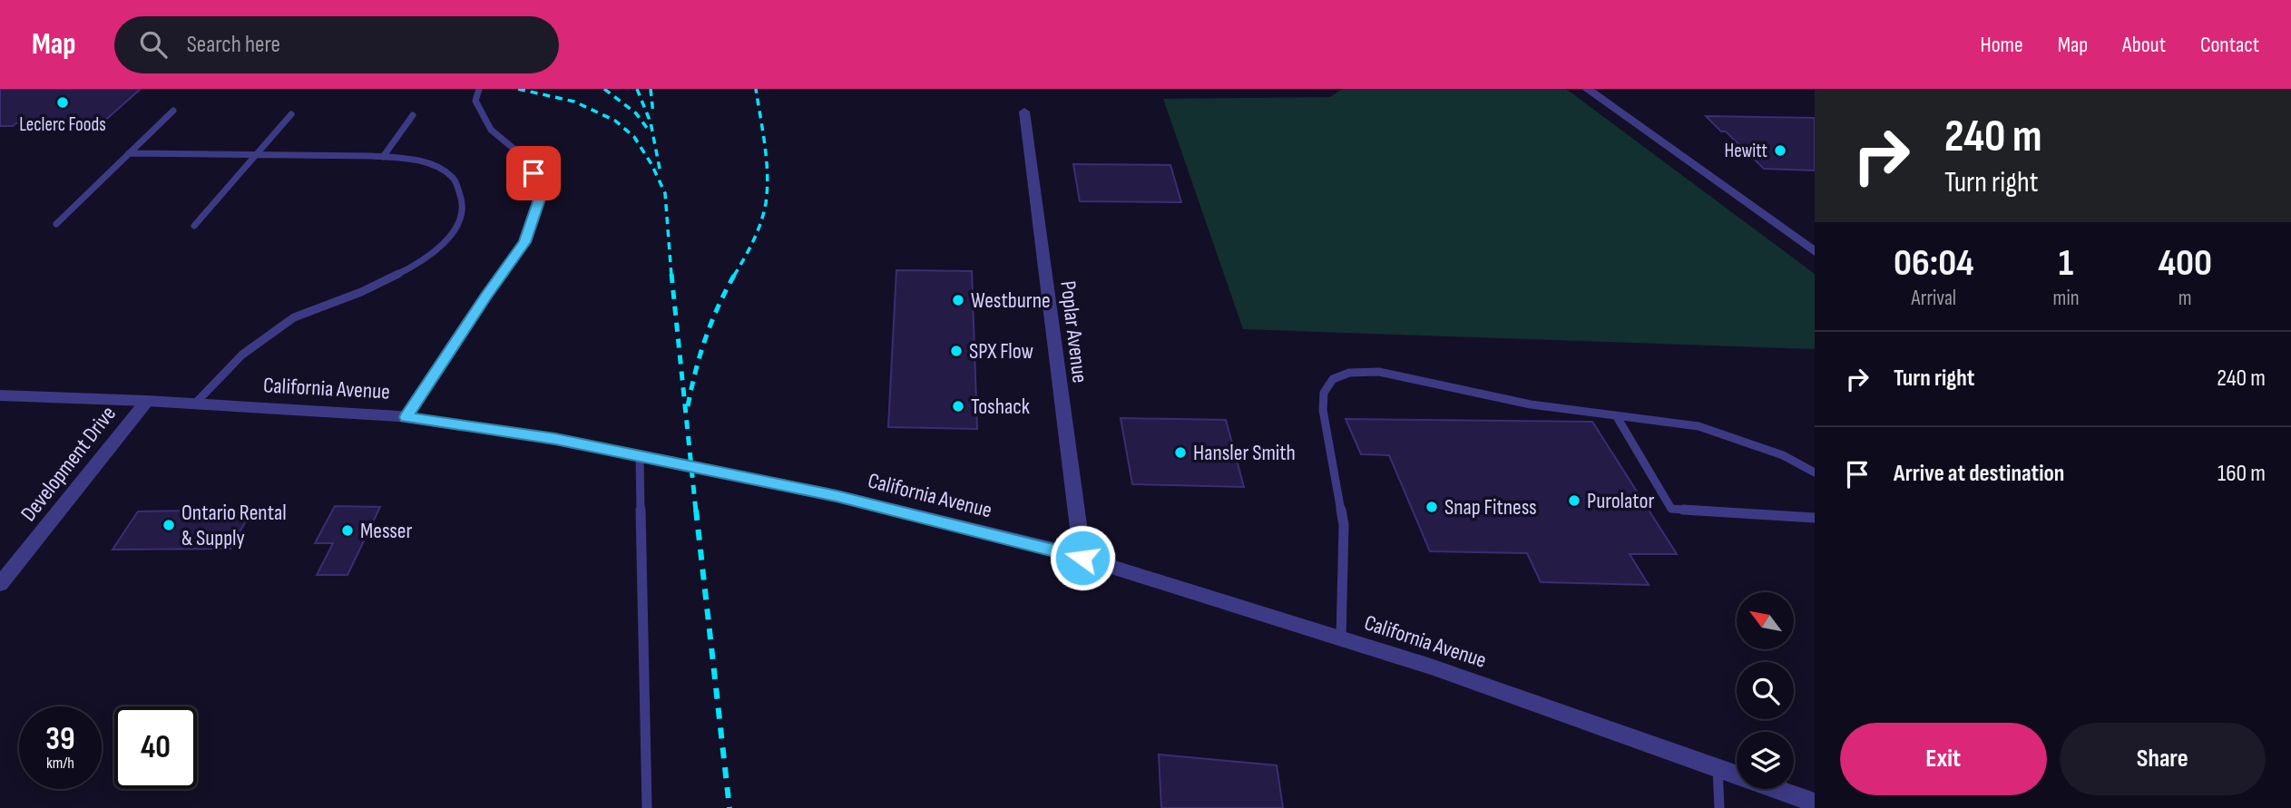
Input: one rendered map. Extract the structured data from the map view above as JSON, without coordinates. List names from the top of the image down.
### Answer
{
  "streets": {
    "street": ["Poplar Avenue", "California Avenue", "Development Drive"]
  },
  "crossings": [
    ["Poplar Avenue", "California Avenue"],
    ["California Avenue", "Development Drive"]
  ],
  "places": [
    "Leclerc Foods",
    "Hewitt",
    "Westburne",
    "SPX Flow",
    "Toshack",
    "Hansler Smith",
    "Purolator",
    "Snap Fitness",
    "Ontario Rental & Supply",
    "Messer"
  ],
  "north": "top left",
  "page": {
    "header": "Map",
    "search": "Search here",
    "nav": [
      "Home",
      "Map",
      "About",
      "Contact"
    ],
    "turn": ["240 m", "Turn right"],
    "eta": [
      "06:04",
      "Arrival",
      "1",
      "min",
      "400",
      "m"
    ],
    "list": [
      {
        "name": "Turn right",
        "value": "240 m"
      },
      {
        "name": "Arrive at destination",
        "value": "160 m"
      }
    ],
    "speed": "39 km/h",
    "limit": "40",
    "buttons": ["Exit", "Share"]
  }
}
